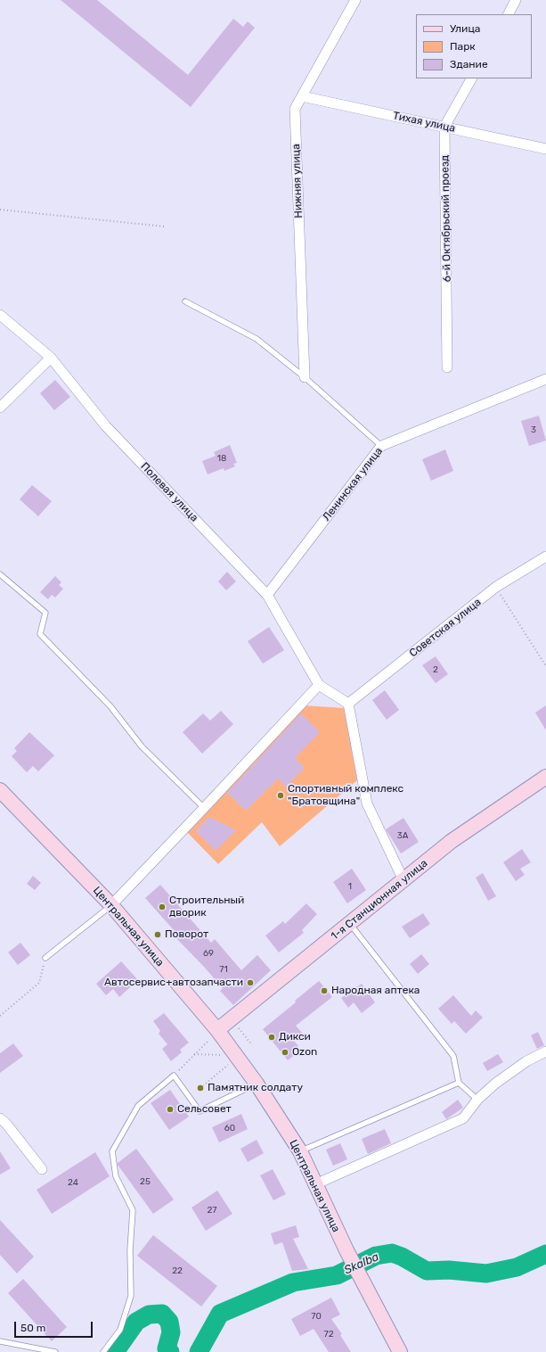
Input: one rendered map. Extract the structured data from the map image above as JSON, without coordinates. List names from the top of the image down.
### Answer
{
  "streets": {
    "main road": ["1-я Станционная улица", "Центральная улица"],
    "street": [
      "Тихая улица",
      "Нижняя улица",
      "6-й Октябрьский проезд",
      "Ленинская улица",
      "Полевая улица",
      "Советская улица"
    ]
  },
  "crossings": [
    ["Тихая улица", "Нижняя улица"],
    ["Тихая улица", "6-й Октябрьский проезд"],
    ["Ленинская улица", "Полевая улица"],
    ["1-я Станционная улица", "Центральная улица"]
  ],
  "water": ["Skalba"],
  "places": [
    "Спортивный комплекс \"Братовщина\"",
    "Строительный дворик",
    "Поворот",
    "Автосервис+автозапчасти",
    "Народная аптека",
    "Дикси",
    "Ozon",
    "Памятник солдату",
    "Сельсовет"
  ],
  "house_numbers": [
    "3",
    "18",
    "2",
    "3А",
    "1",
    "69",
    "71",
    "60",
    "25",
    "24",
    "27",
    "22",
    "70",
    "72"
  ],
  "legend": ["Улица", "Парк", "Здание"],
  "scale_bar": "50 m"
}
